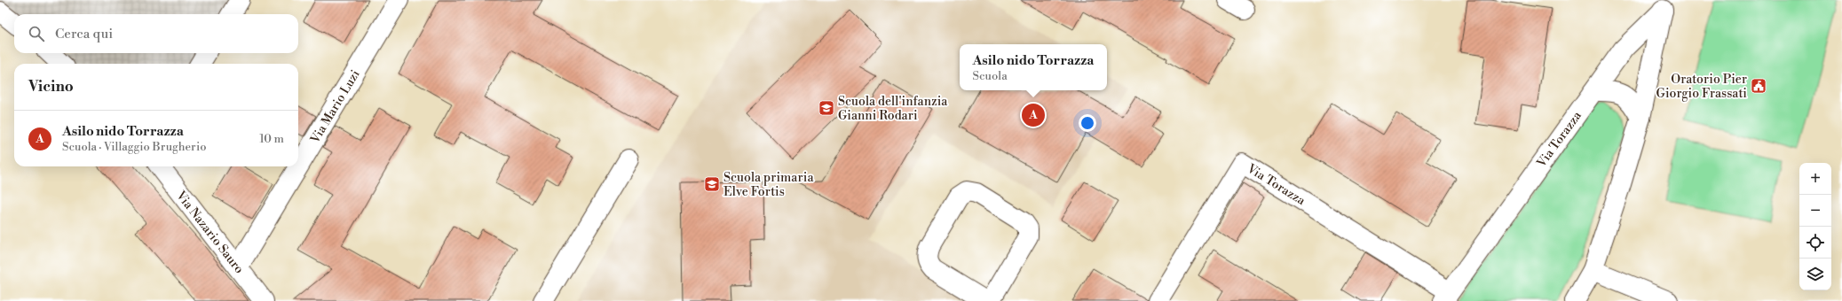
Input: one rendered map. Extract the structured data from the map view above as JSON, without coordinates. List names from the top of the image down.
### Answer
{
  "streets": {
    "street": ["Via Mario Luzi", "Via Torazza", "Via Nazario Sauro"]
  },
  "crossings": [
    ["Via Mario Luzi", "Via Nazario Sauro"]
  ],
  "places": {
    "public building": ["Oratorio Pier Giorgio Frassati"],
    "school or university": ["Scuola dell'infanzia Gianni Rodari", "Scuola primaria Elve Fortis"]
  },
  "page": {
    "search": "Cerca qui",
    "popup": ["Asilo nido Torrazza", "Scuola"],
    "heading": "Vicino",
    "pins": "A",
    "list": [
      {
        "mark": "A",
        "name": "Asilo nido Torrazza",
        "note": "Scuola · Villaggio Brugherio",
        "value": "10 m"
      }
    ],
    "map_buttons": ["+", "−"]
  }
}
